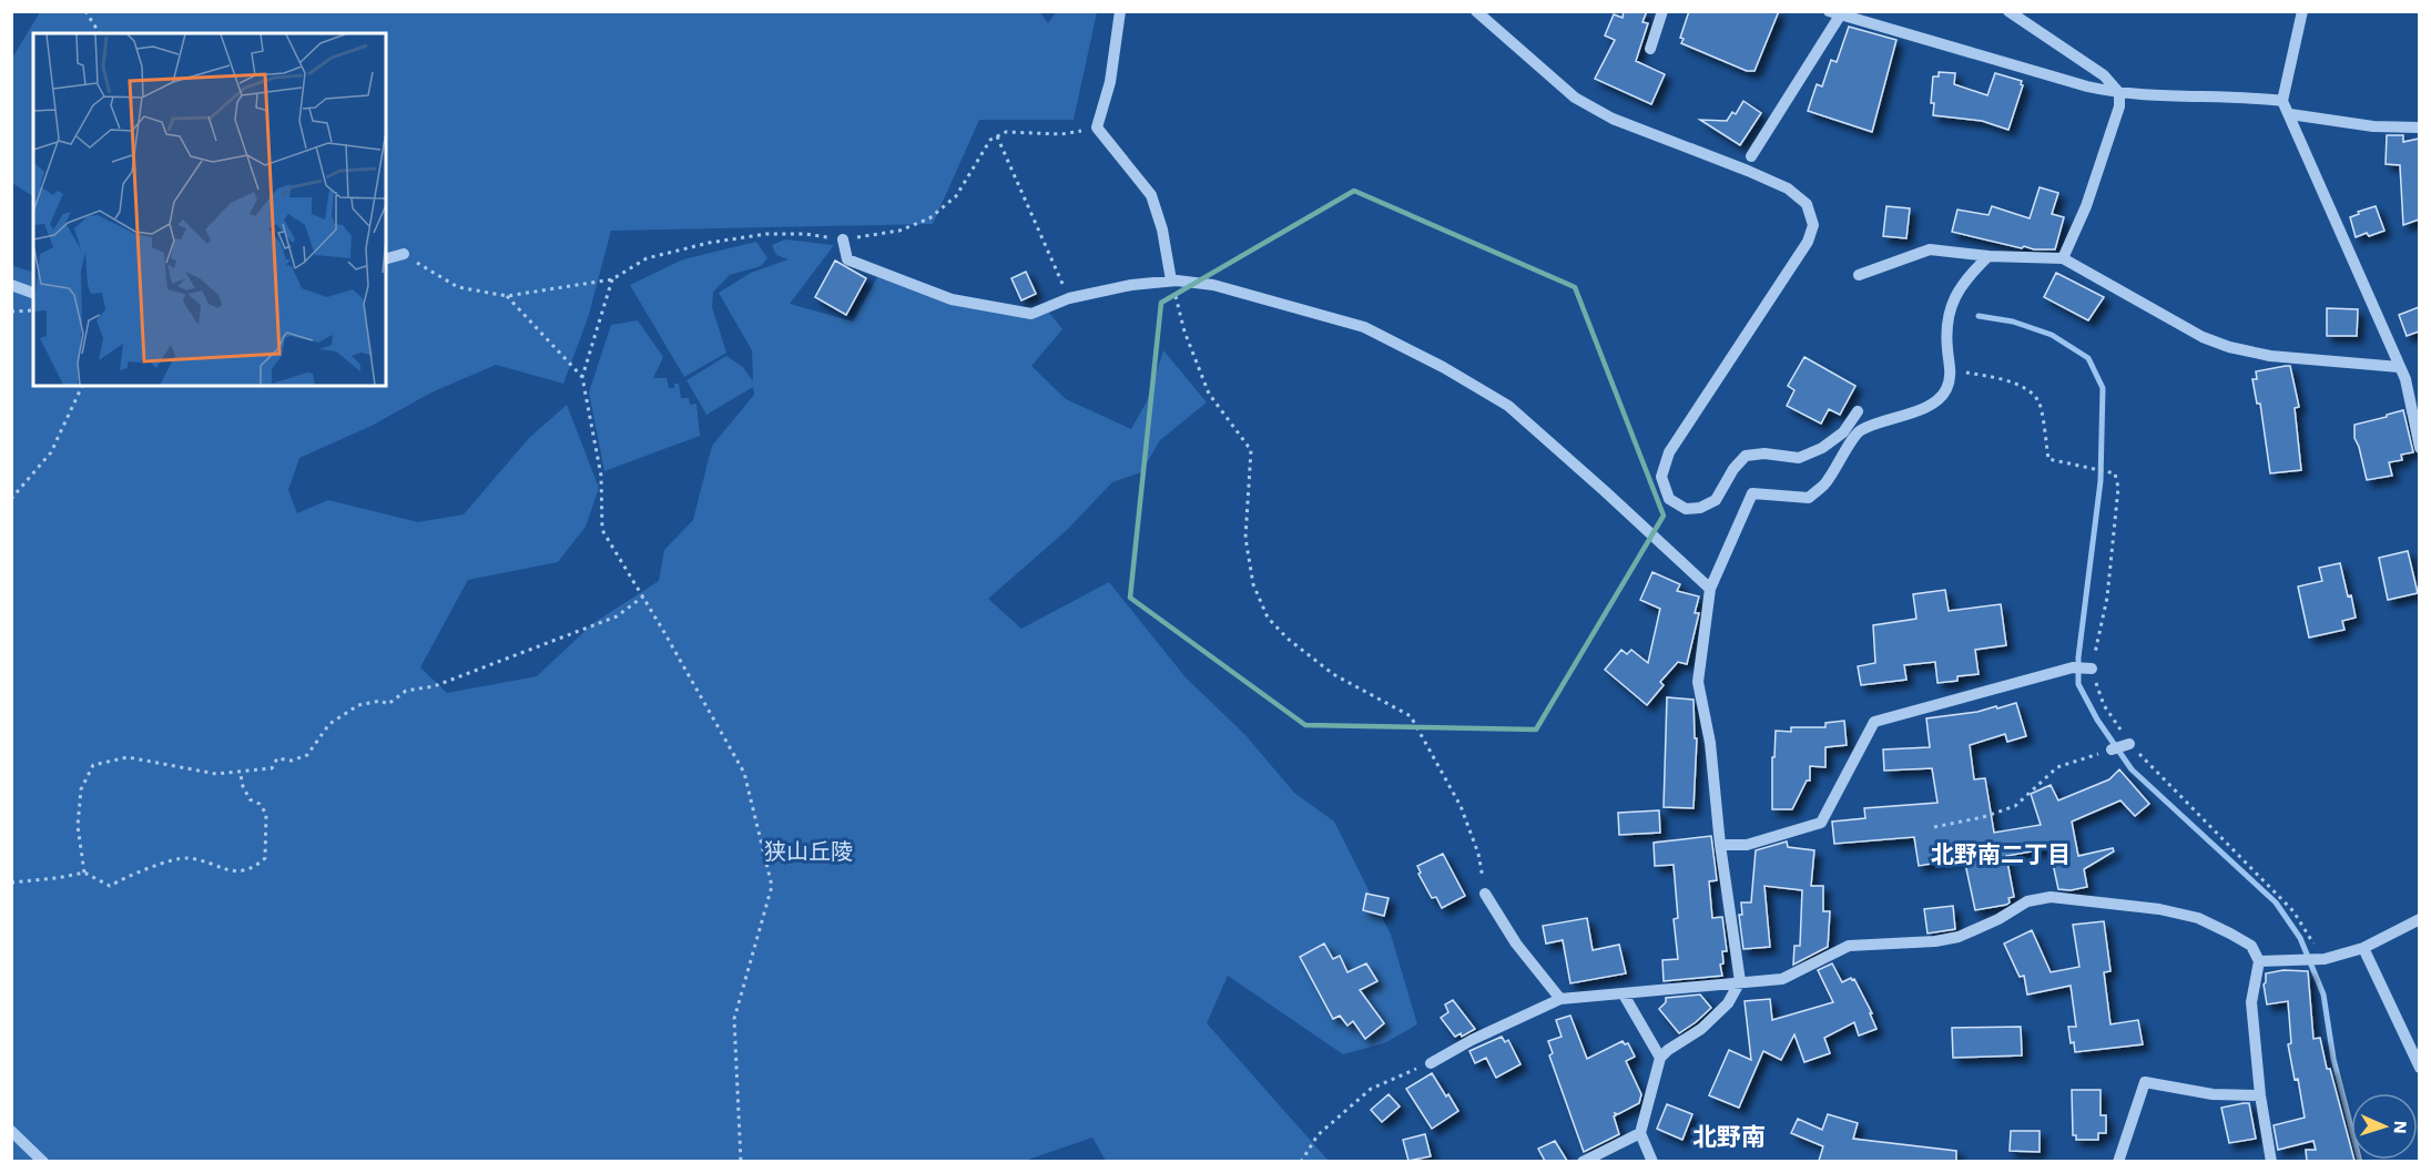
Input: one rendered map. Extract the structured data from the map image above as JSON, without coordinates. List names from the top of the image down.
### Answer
{
  "districts": ["北野南二丁目", "北野南"],
  "parks": ["狭山丘陵"],
  "north": "right"
}
